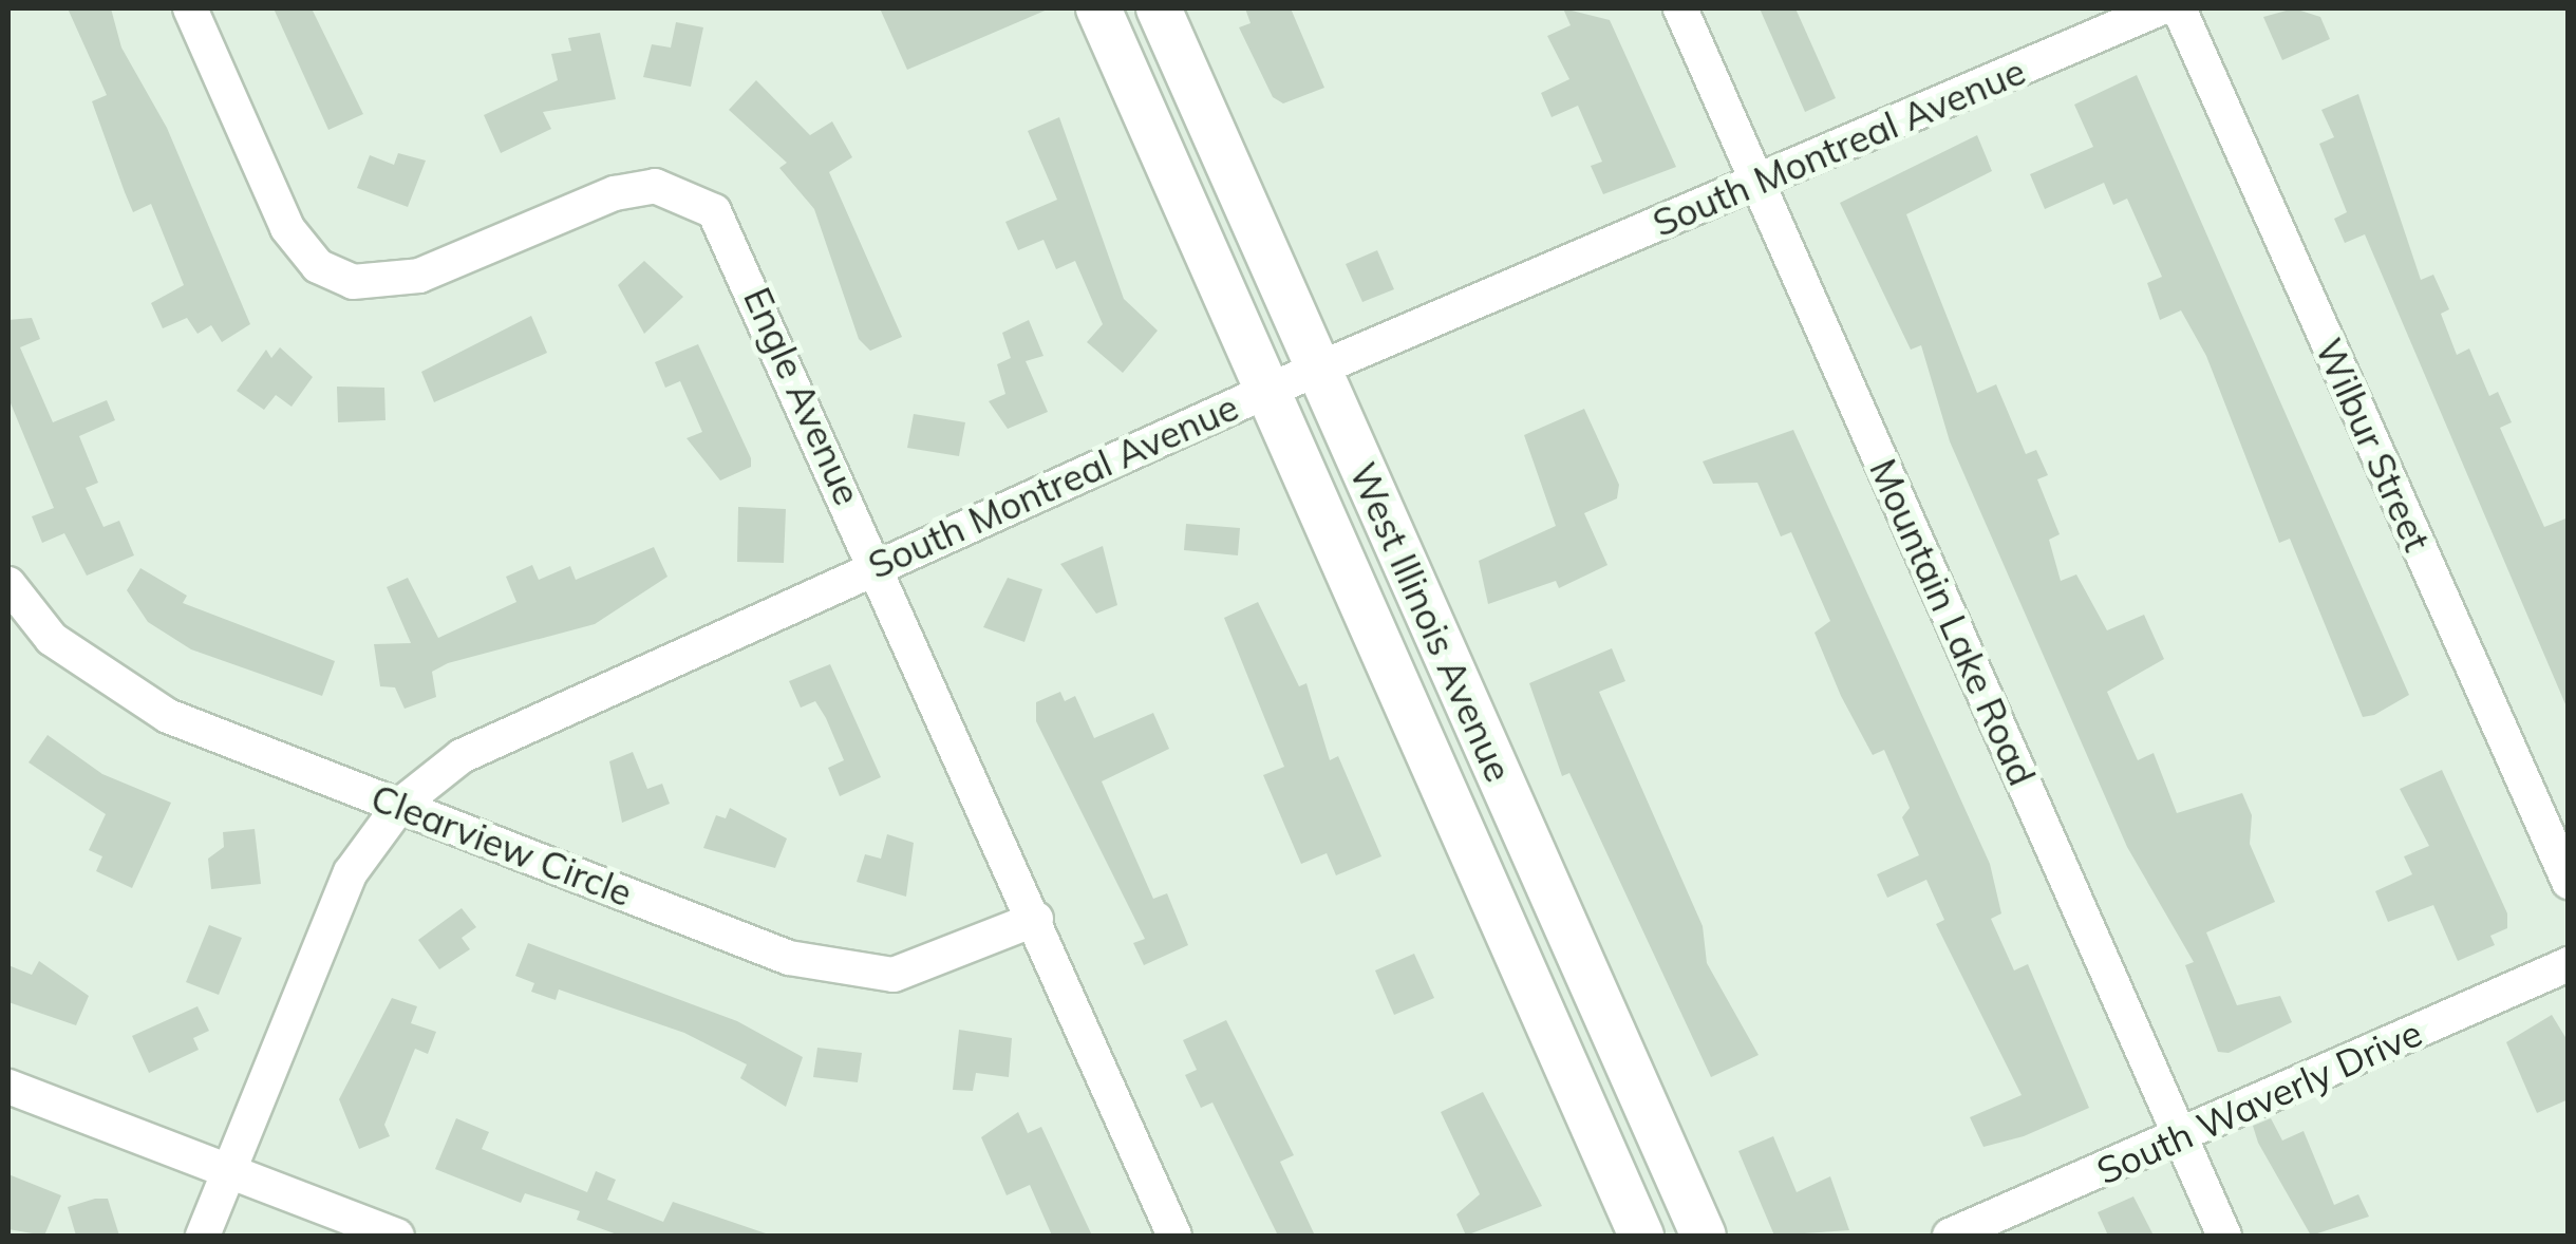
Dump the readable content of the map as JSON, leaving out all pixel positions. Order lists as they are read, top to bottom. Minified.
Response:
{"streets":{"main road":["West Illinois Avenue"],"street":["South Montreal Avenue","Engle Avenue","Wilbur Street","Mountain Lake Road","Clearview Circle","South Waverly Drive"]},"crossings":[["South Montreal Avenue","Engle Avenue"],["South Montreal Avenue","West Illinois Avenue"],["South Montreal Avenue","Mountain Lake Road"],["South Montreal Avenue","Clearview Circle"],["Engle Avenue","Clearview Circle"],["Mountain Lake Road","South Waverly Drive"]]}
